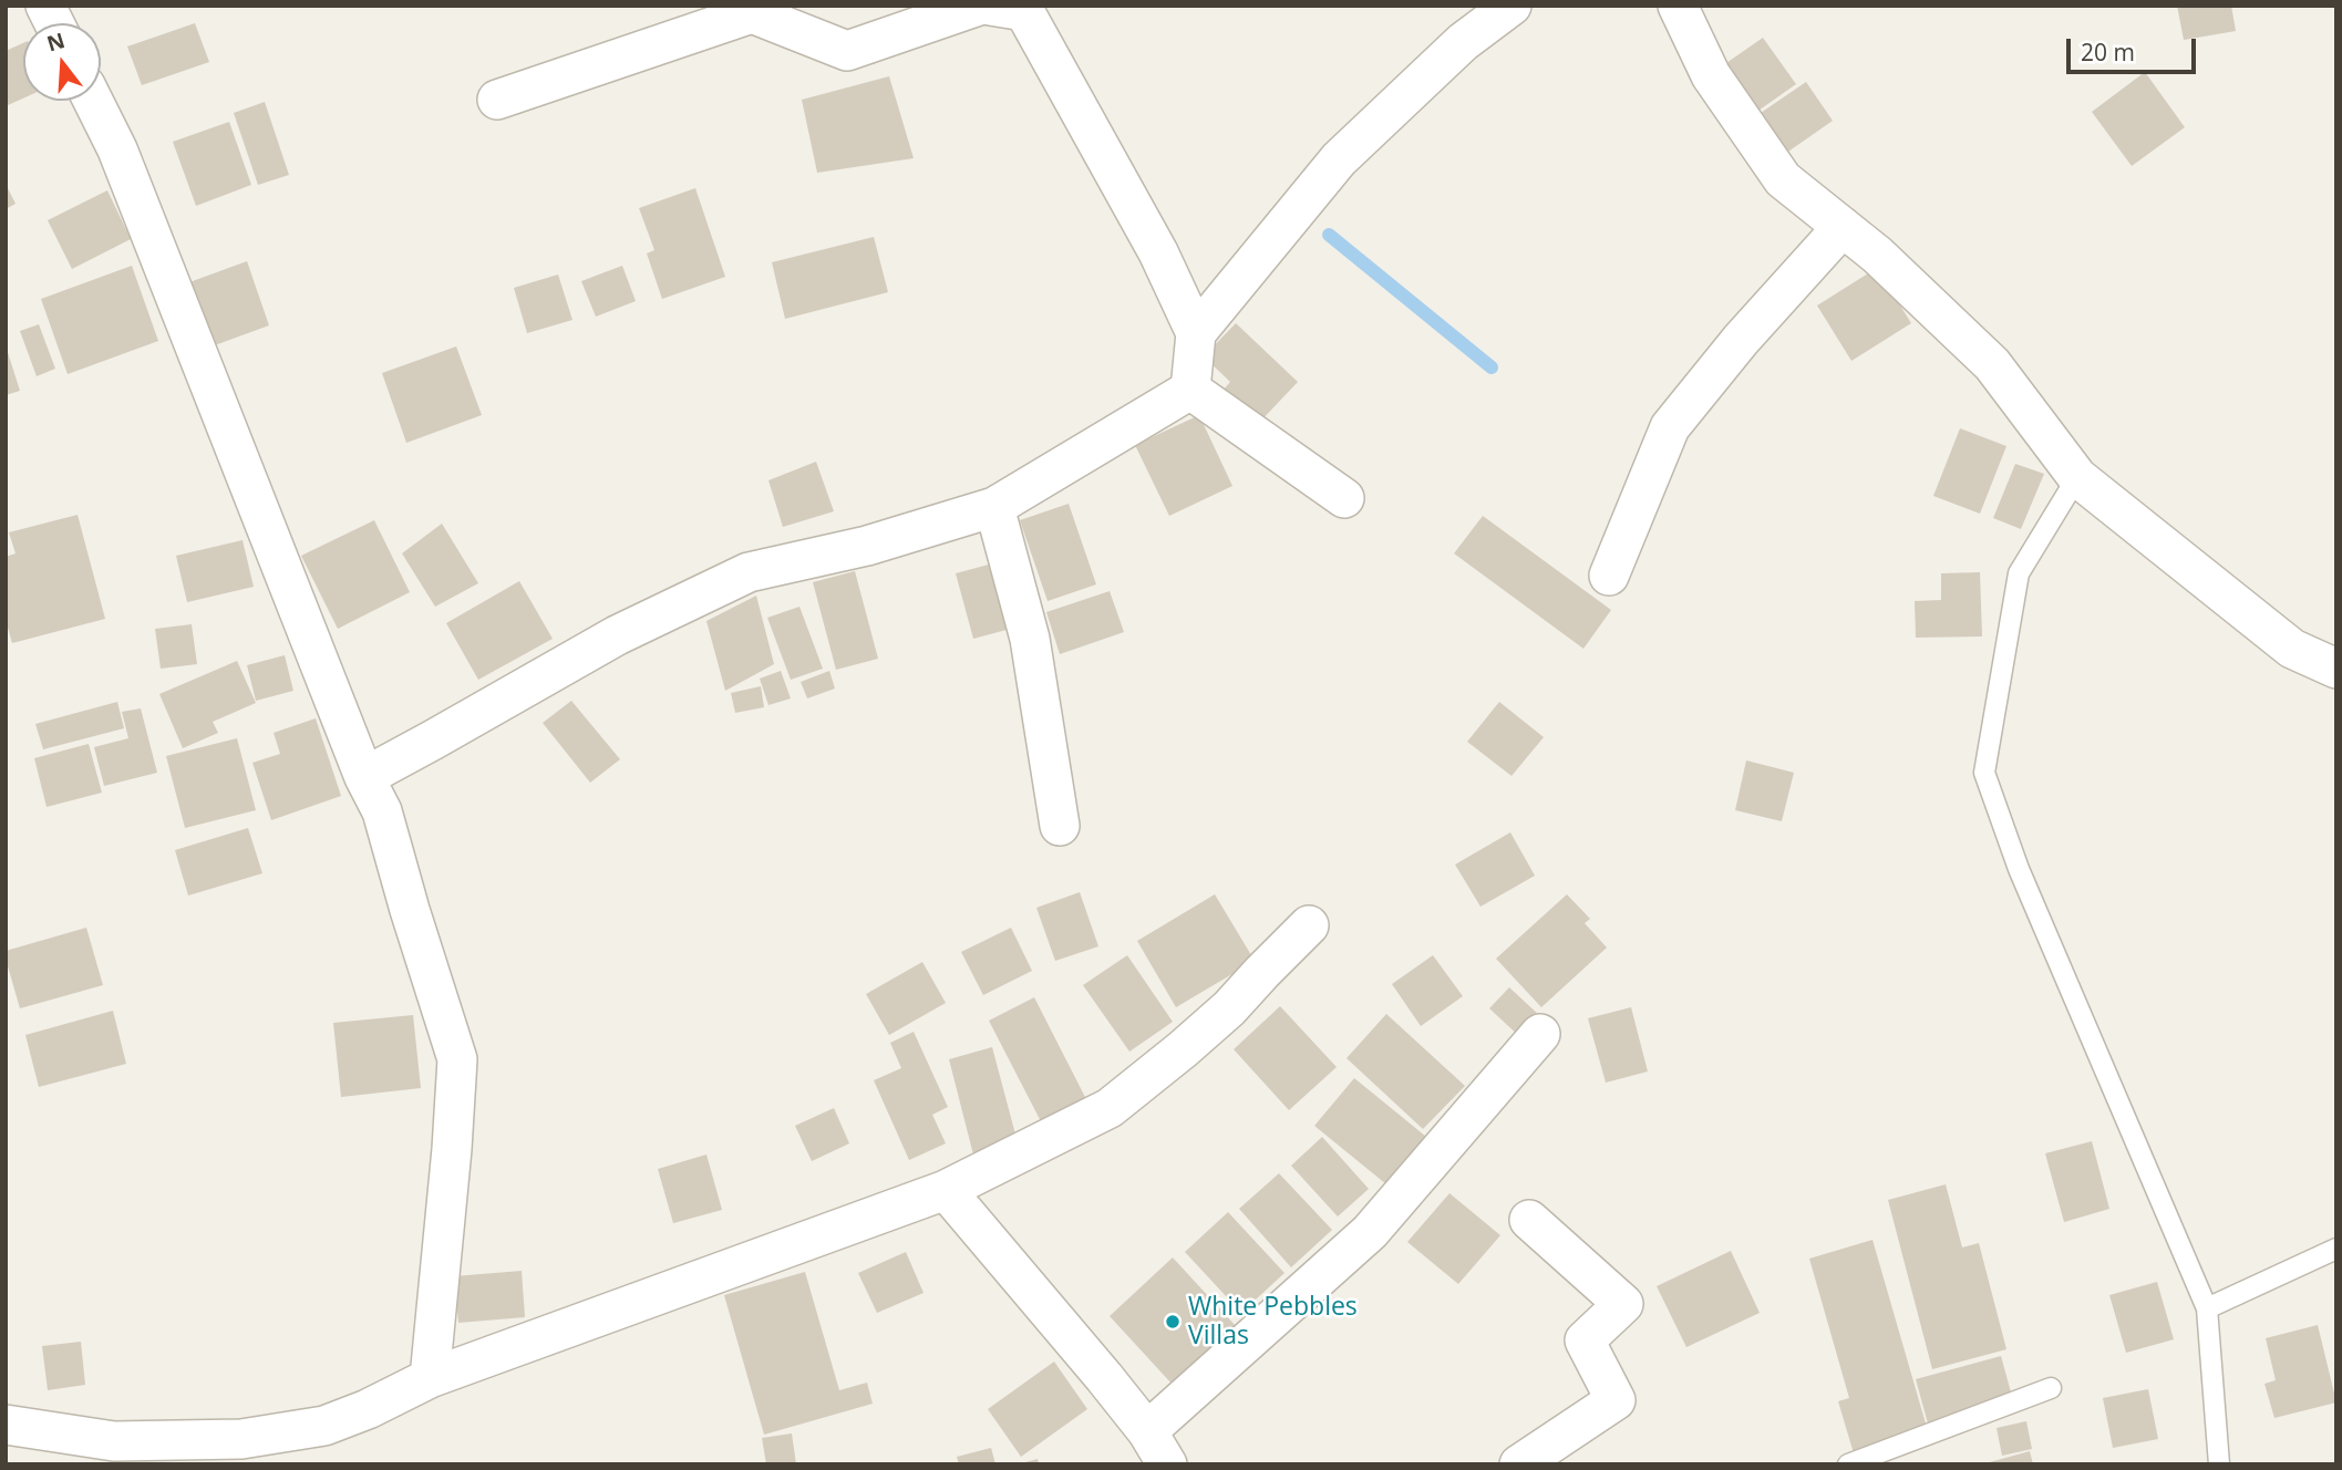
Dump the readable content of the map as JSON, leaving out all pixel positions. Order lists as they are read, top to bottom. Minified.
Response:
{"places":["White Pebbles Villas"],"scale_bar":"20 m","north":"top"}
